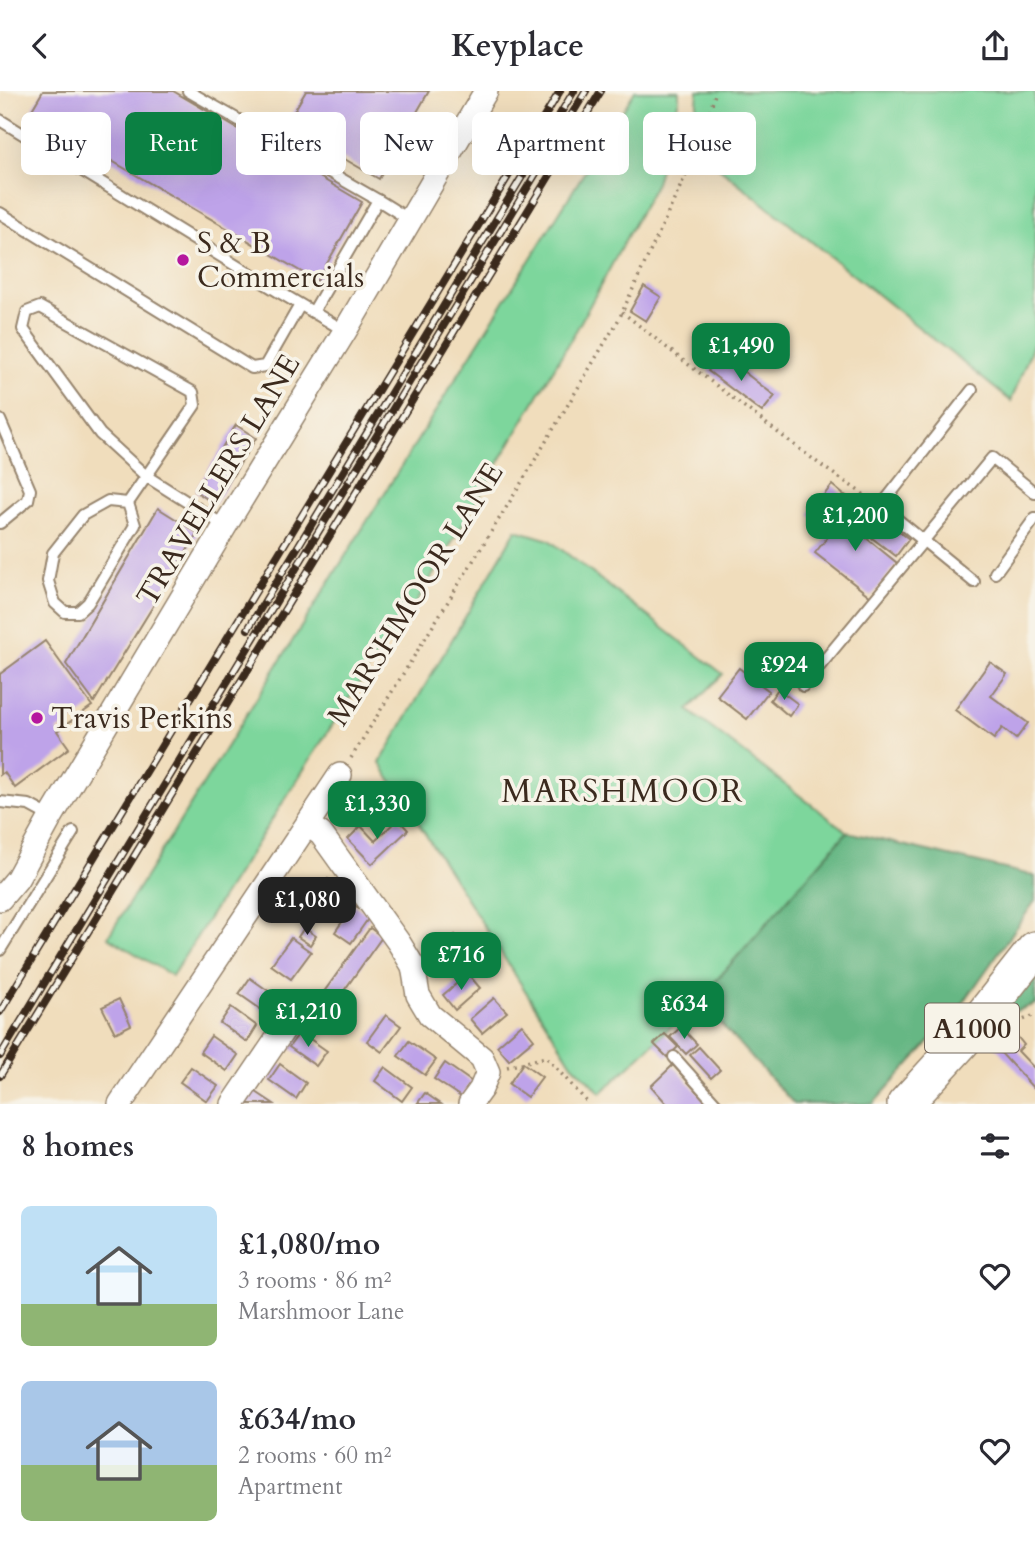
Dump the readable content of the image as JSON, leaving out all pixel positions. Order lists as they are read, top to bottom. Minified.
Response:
{"streets":{"main road":["A1000"],"street":["TRAVELLERS LANE","MARSHMOOR LANE"]},"districts":["MARSHMOOR"],"places":["S & B Commercials","Travis Perkins"],"page":{"header":"Keyplace","chip":["Buy","Rent","Filters","New","Apartment","House"],"price":["£1,490","£1,200","£924","£1,330","£1,080","£716","£634","£1,210"],"heading":"8 homes","list":[{"name":"£1,080/mo","note":"3 rooms · 86 m² · Marshmoor Lane"},{"name":"£634/mo","note":"2 rooms · 60 m² · Apartment"}]}}
